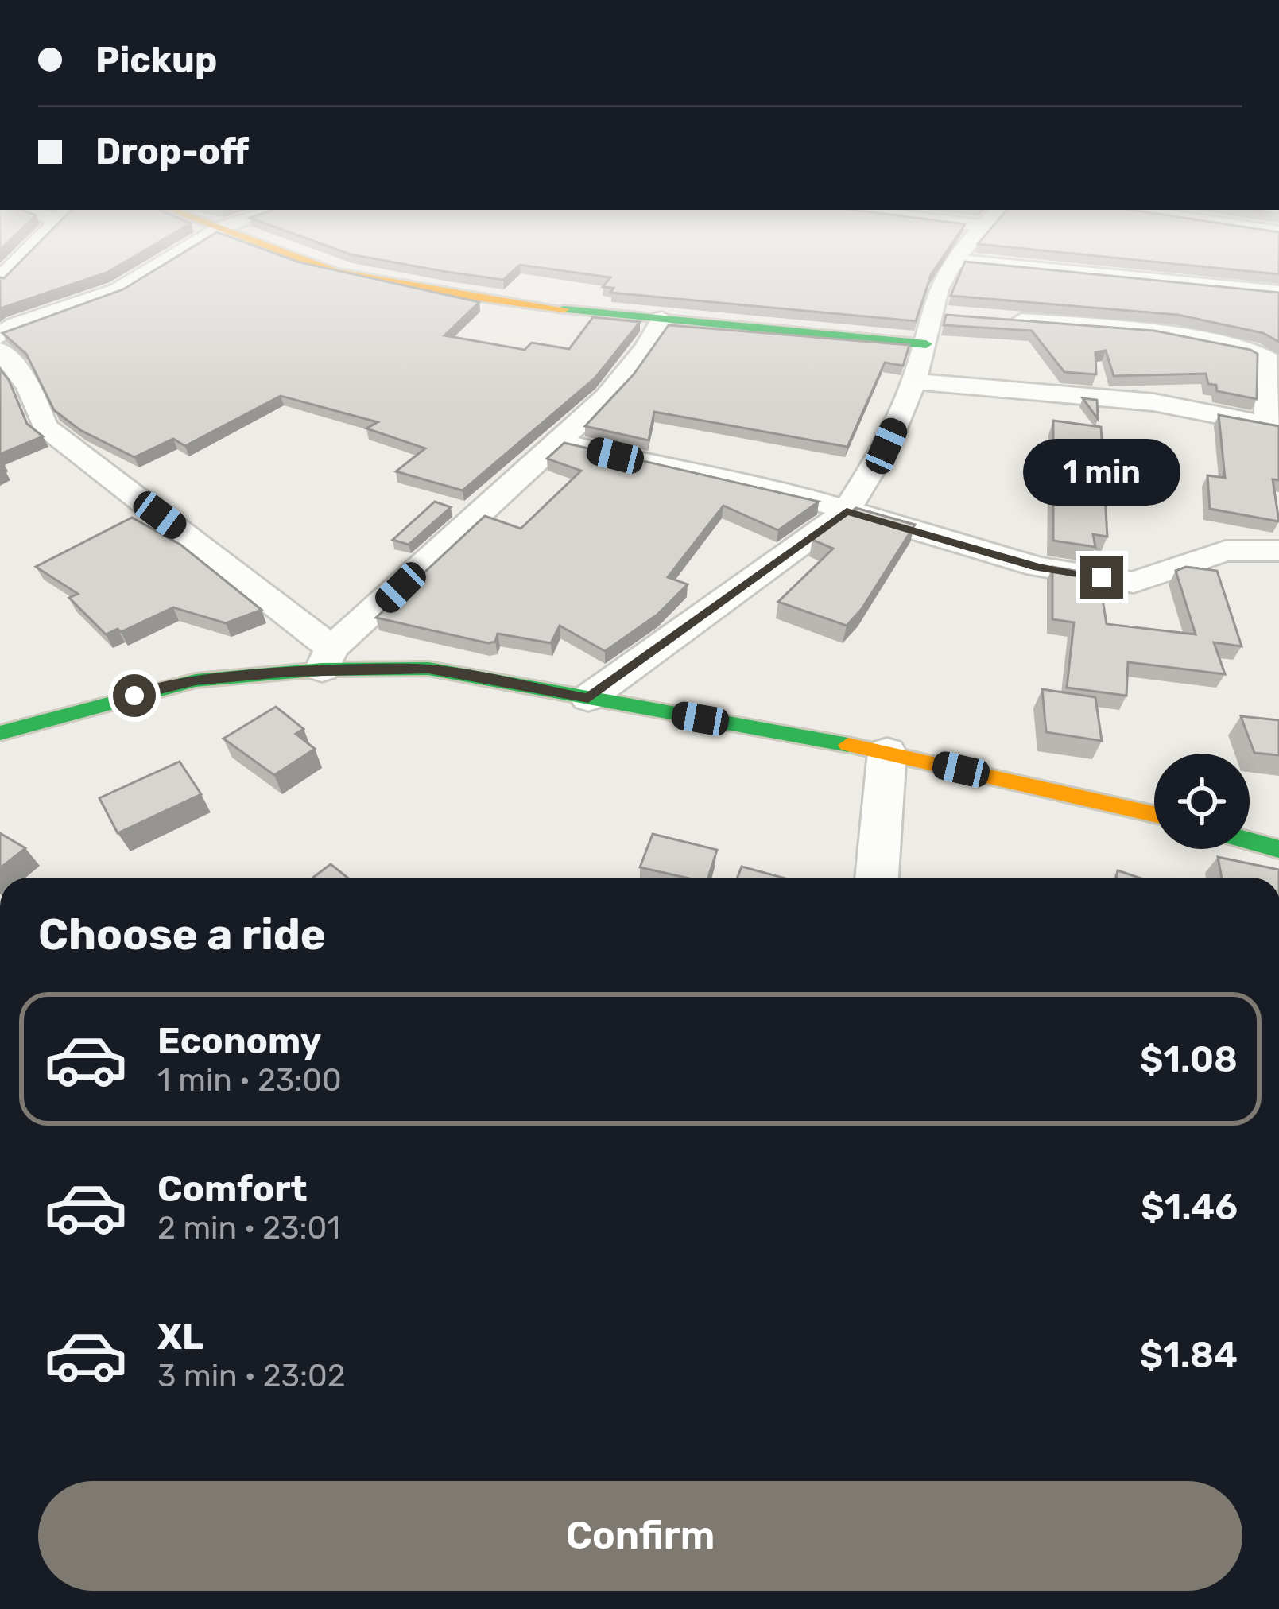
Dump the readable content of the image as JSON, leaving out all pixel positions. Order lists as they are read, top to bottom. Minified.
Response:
{"page":{"banner":["Pickup","Drop-off"],"bubble":"1 min","heading":"Choose a ride","list":[{"name":"Economy","note":"1 min · 23:00","value":"$1.08"},{"name":"Comfort","note":"2 min · 23:01","value":"$1.46"},{"name":"XL","note":"3 min · 23:02","value":"$1.84"}],"buttons":"Confirm"}}
